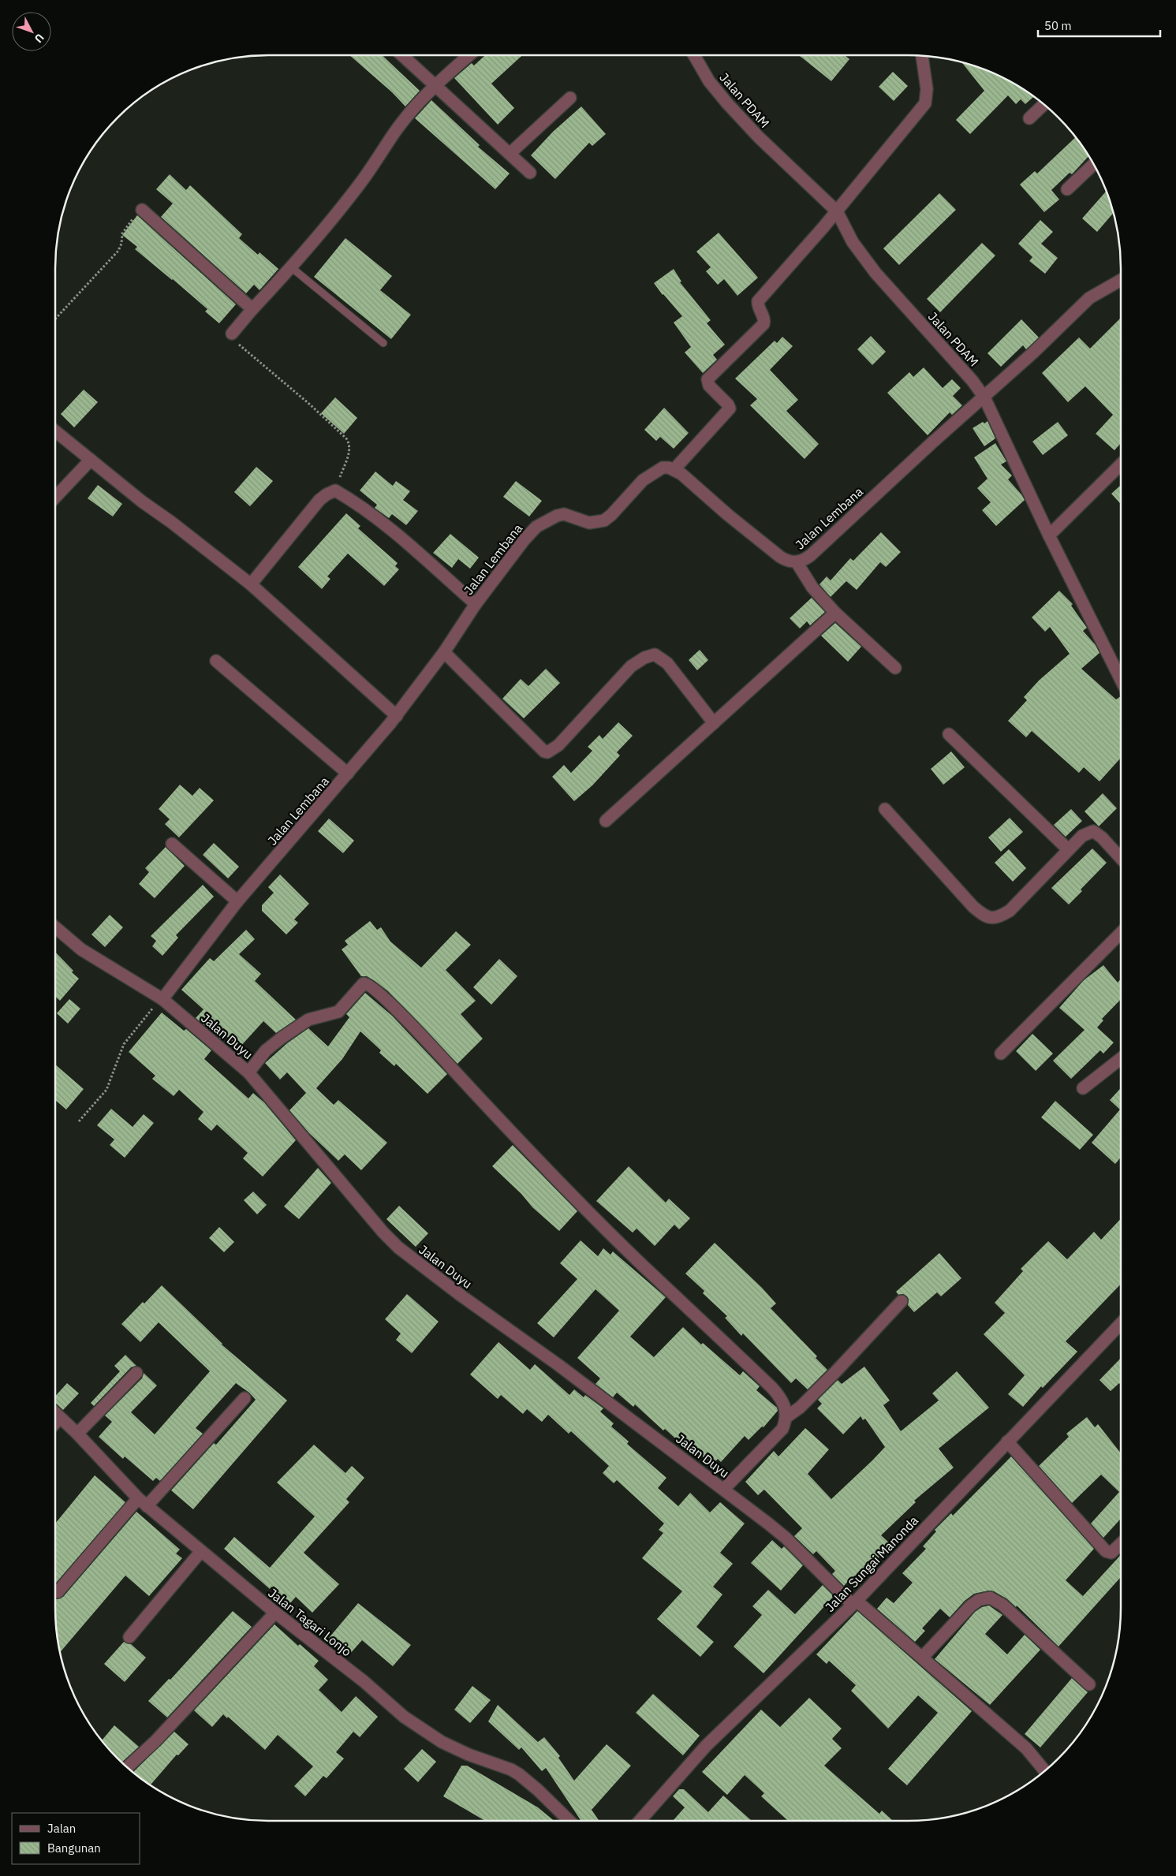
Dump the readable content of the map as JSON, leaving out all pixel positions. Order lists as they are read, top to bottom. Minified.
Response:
{"streets":{"street":["Jalan PDAM","Jalan Lembana","Jalan Duyu","Jalan Sungai Manonda","Jalan Tagari Lonjo"]},"crossings":[["Jalan PDAM","Jalan Lembana"],["Jalan Lembana","Jalan Duyu"],["Jalan Duyu","Jalan Sungai Manonda"]],"legend":["Jalan","Bangunan"],"scale_bar":"50 m","north":"bottom right"}
